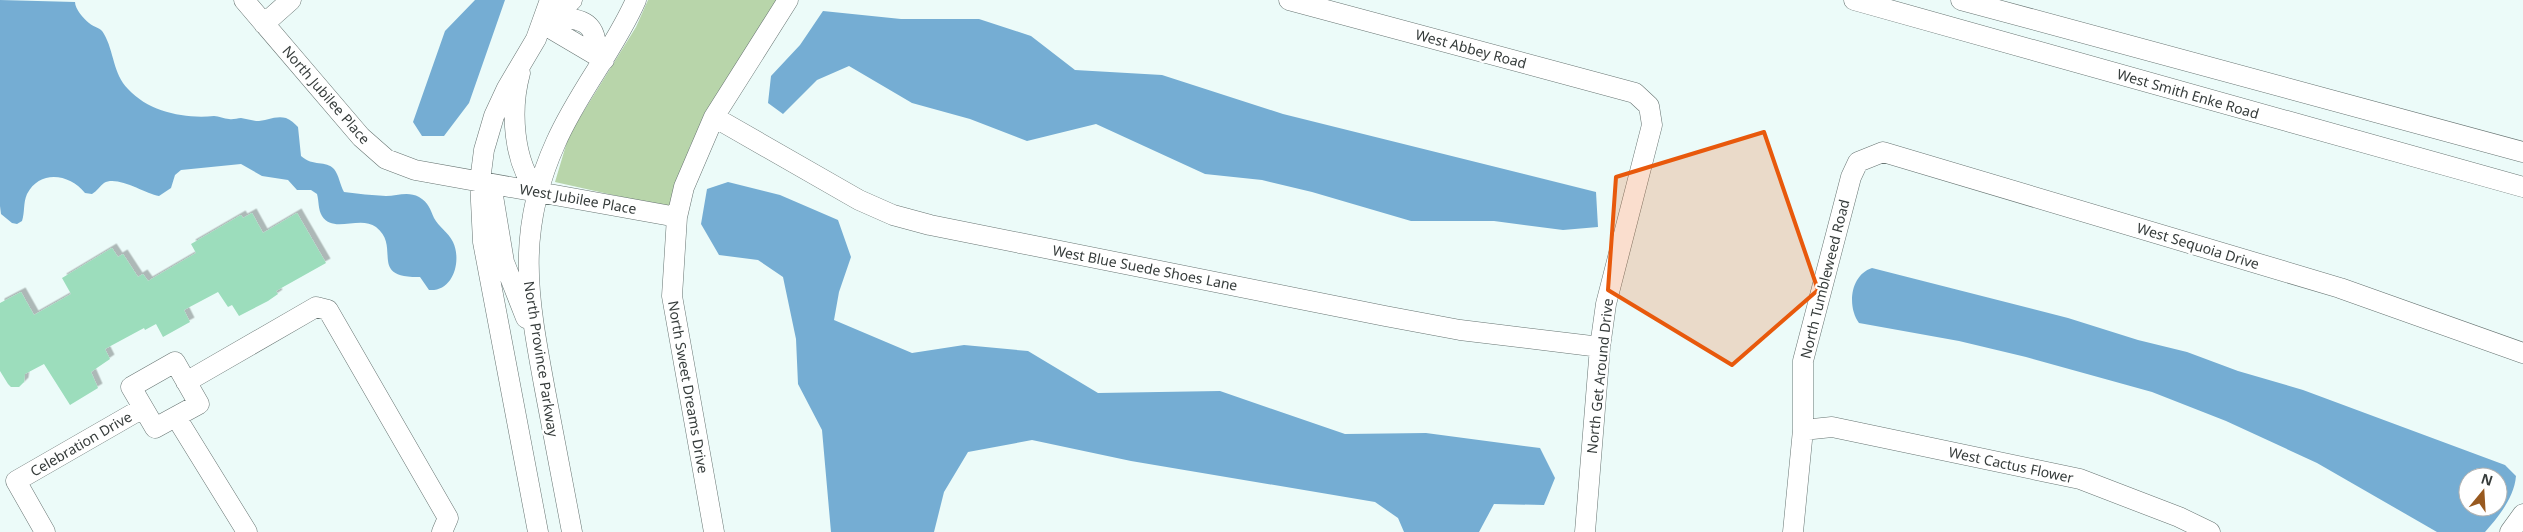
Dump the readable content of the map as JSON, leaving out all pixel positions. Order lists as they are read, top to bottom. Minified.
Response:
{"streets":{"street":["West Abbey Road","West Smith Enke Road","North Jubilee Place","West Jubilee Place","West Sequoia Drive","West Blue Suede Shoes Lane","North Tumbleweed Road","North Province Parkway","North Get Around Drive","North Sweet Dreams Drive","Celebration Drive","West Cactus Flower"]},"crossings":[["West Abbey Road","North Get Around Drive"],["North Jubilee Place","West Jubilee Place"],["West Jubilee Place","North Province Parkway"],["West Jubilee Place","North Sweet Dreams Drive"],["West Sequoia Drive","North Tumbleweed Road"],["West Blue Suede Shoes Lane","North Get Around Drive"],["West Blue Suede Shoes Lane","North Sweet Dreams Drive"],["North Tumbleweed Road","West Cactus Flower"]],"north":"top"}
